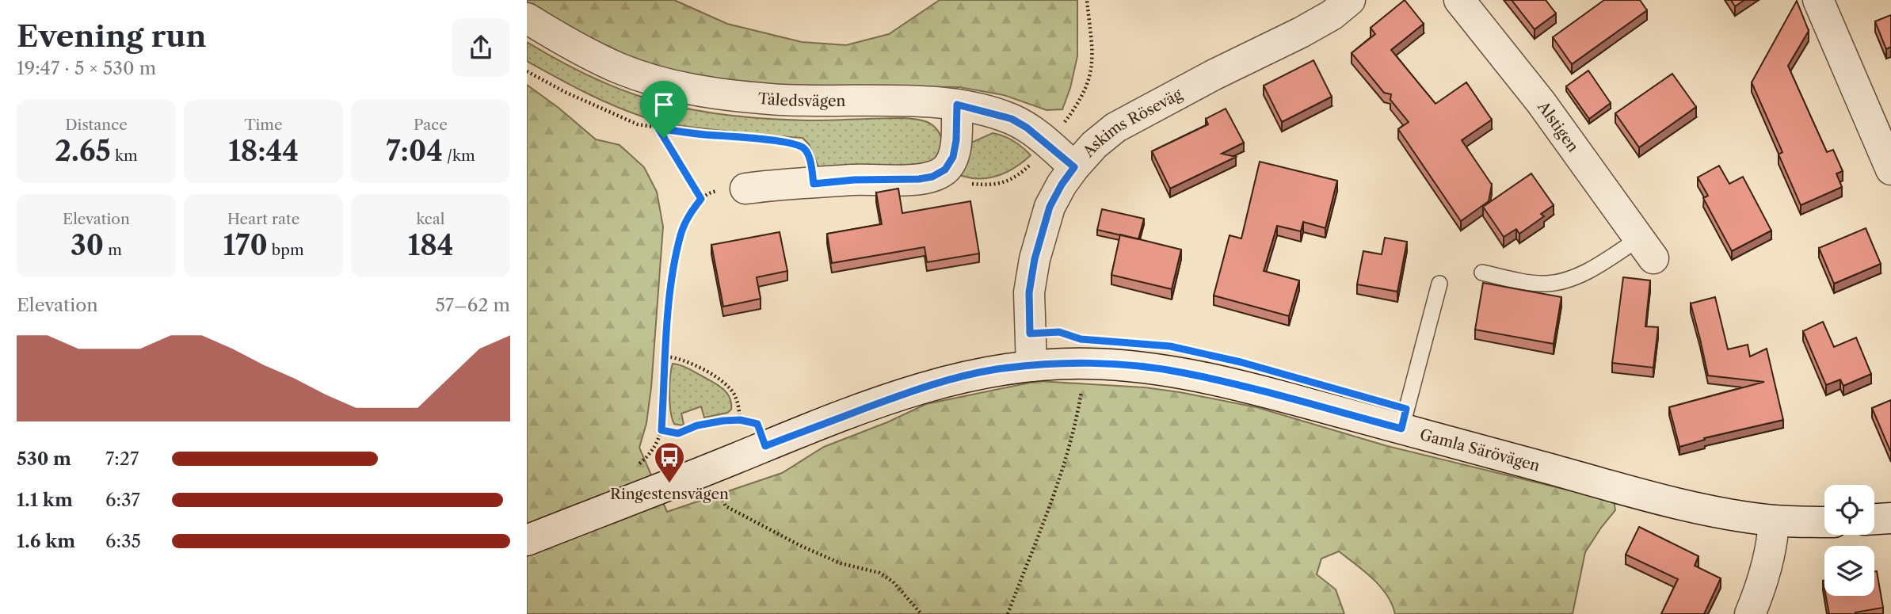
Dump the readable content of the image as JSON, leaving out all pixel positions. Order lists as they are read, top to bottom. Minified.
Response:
{"streets":{"street":["Tåledsvägen","Askims Röseväg","Alstigen","Gamla Särövägen"]},"crossings":[["Tåledsvägen","Askims Röseväg"],["Askims Röseväg","Gamla Särövägen"]],"places":{"bus stop":["Ringestensvägen"]},"page":{"heading":["Evening run","19:47 · 5 × 530 m"],"stats":[["Distance","2.65 km"],["Time","18:44"],["Pace","7:04 /km"],["Elevation","30 m"],["Heart rate","170 bpm"],["kcal","184"]],"chart":["Elevation","57–62 m"],"list":[{"name":"530 m","note":"7:27"},{"name":"1.1 km","note":"6:37"},{"name":"1.6 km","note":"6:35"}]}}
